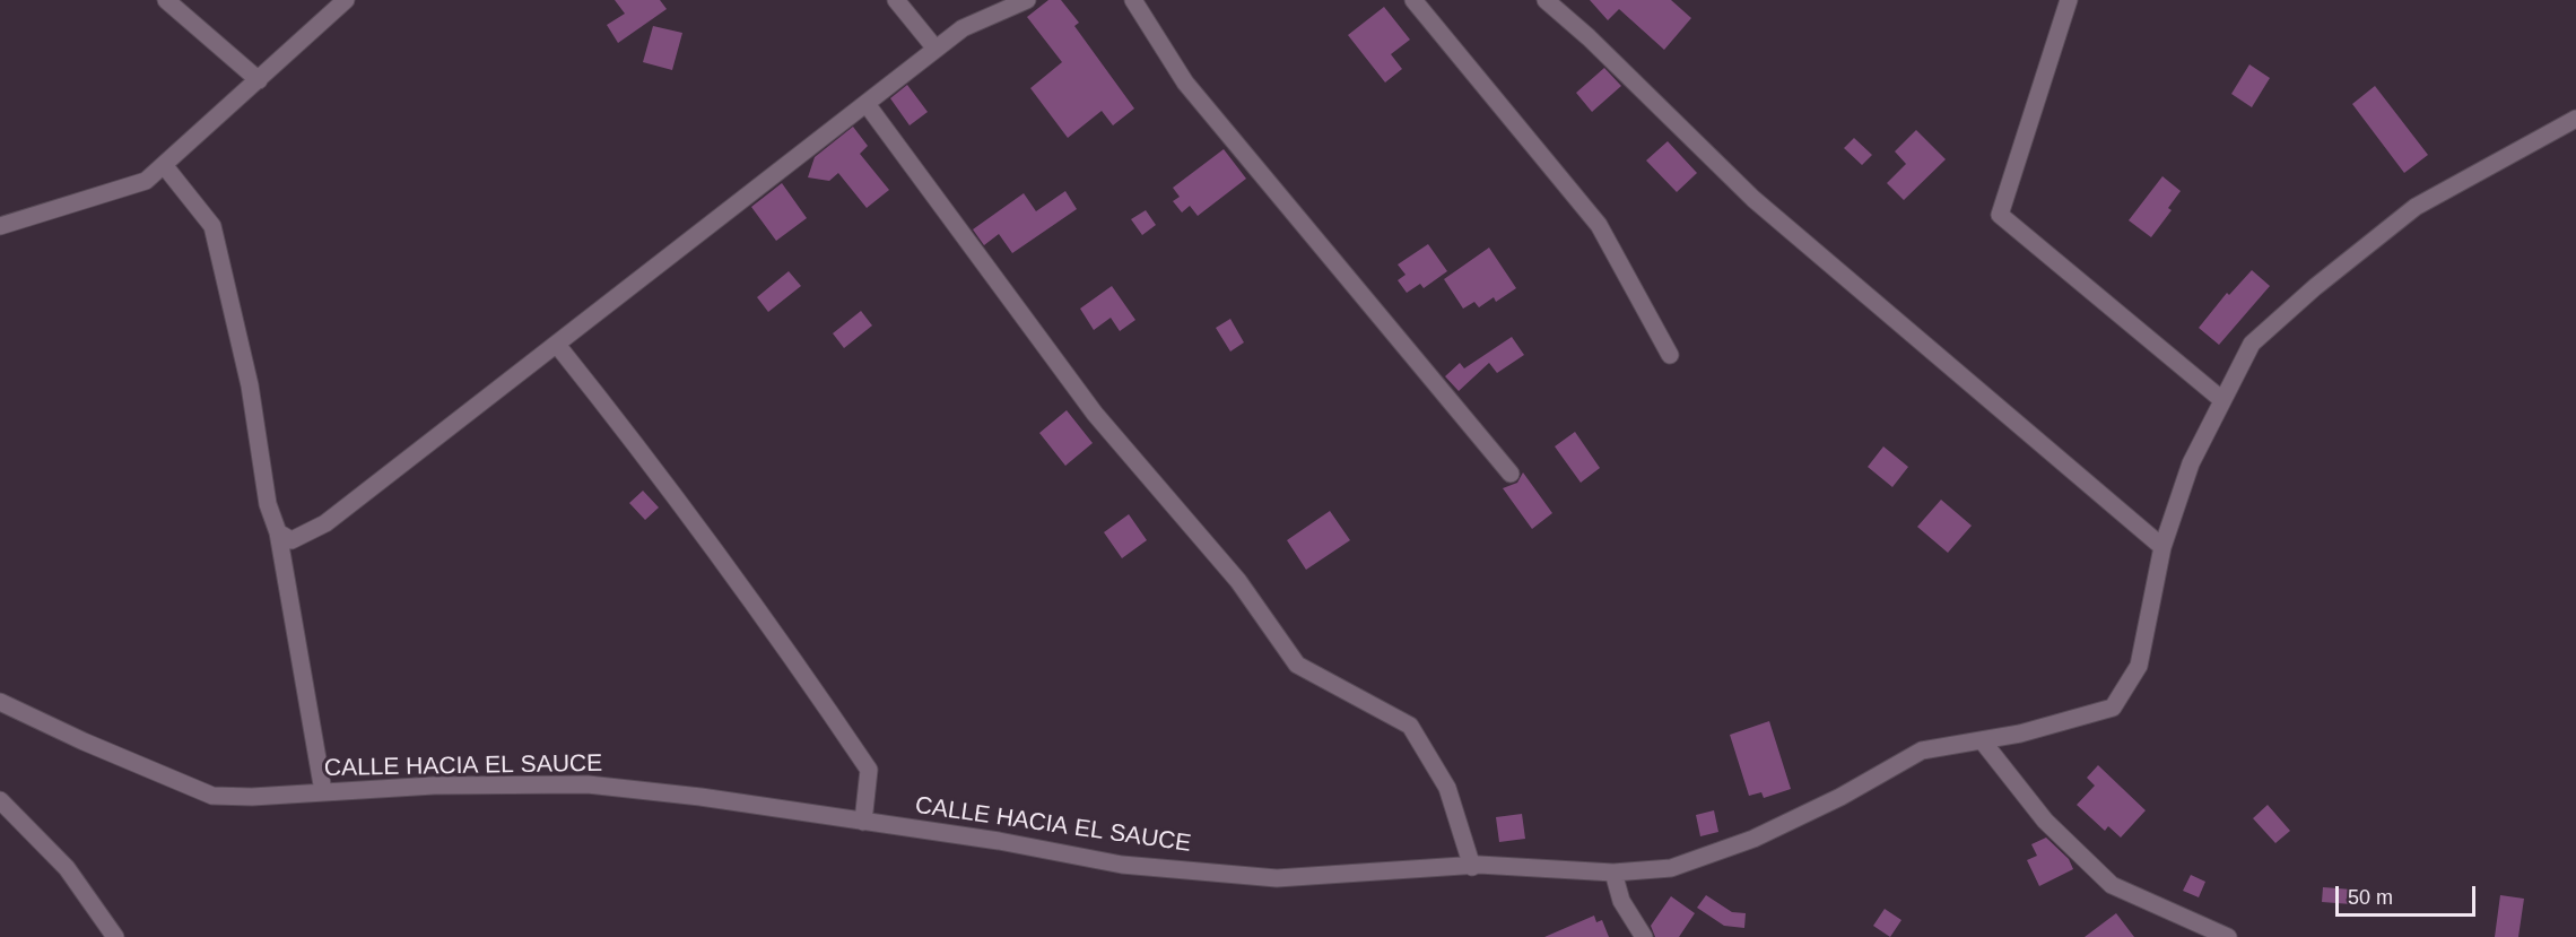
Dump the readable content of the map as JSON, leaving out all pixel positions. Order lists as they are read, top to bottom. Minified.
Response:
{"streets":{"street":["CALLE HACIA EL SAUCE"]},"scale_bar":"50 m"}
